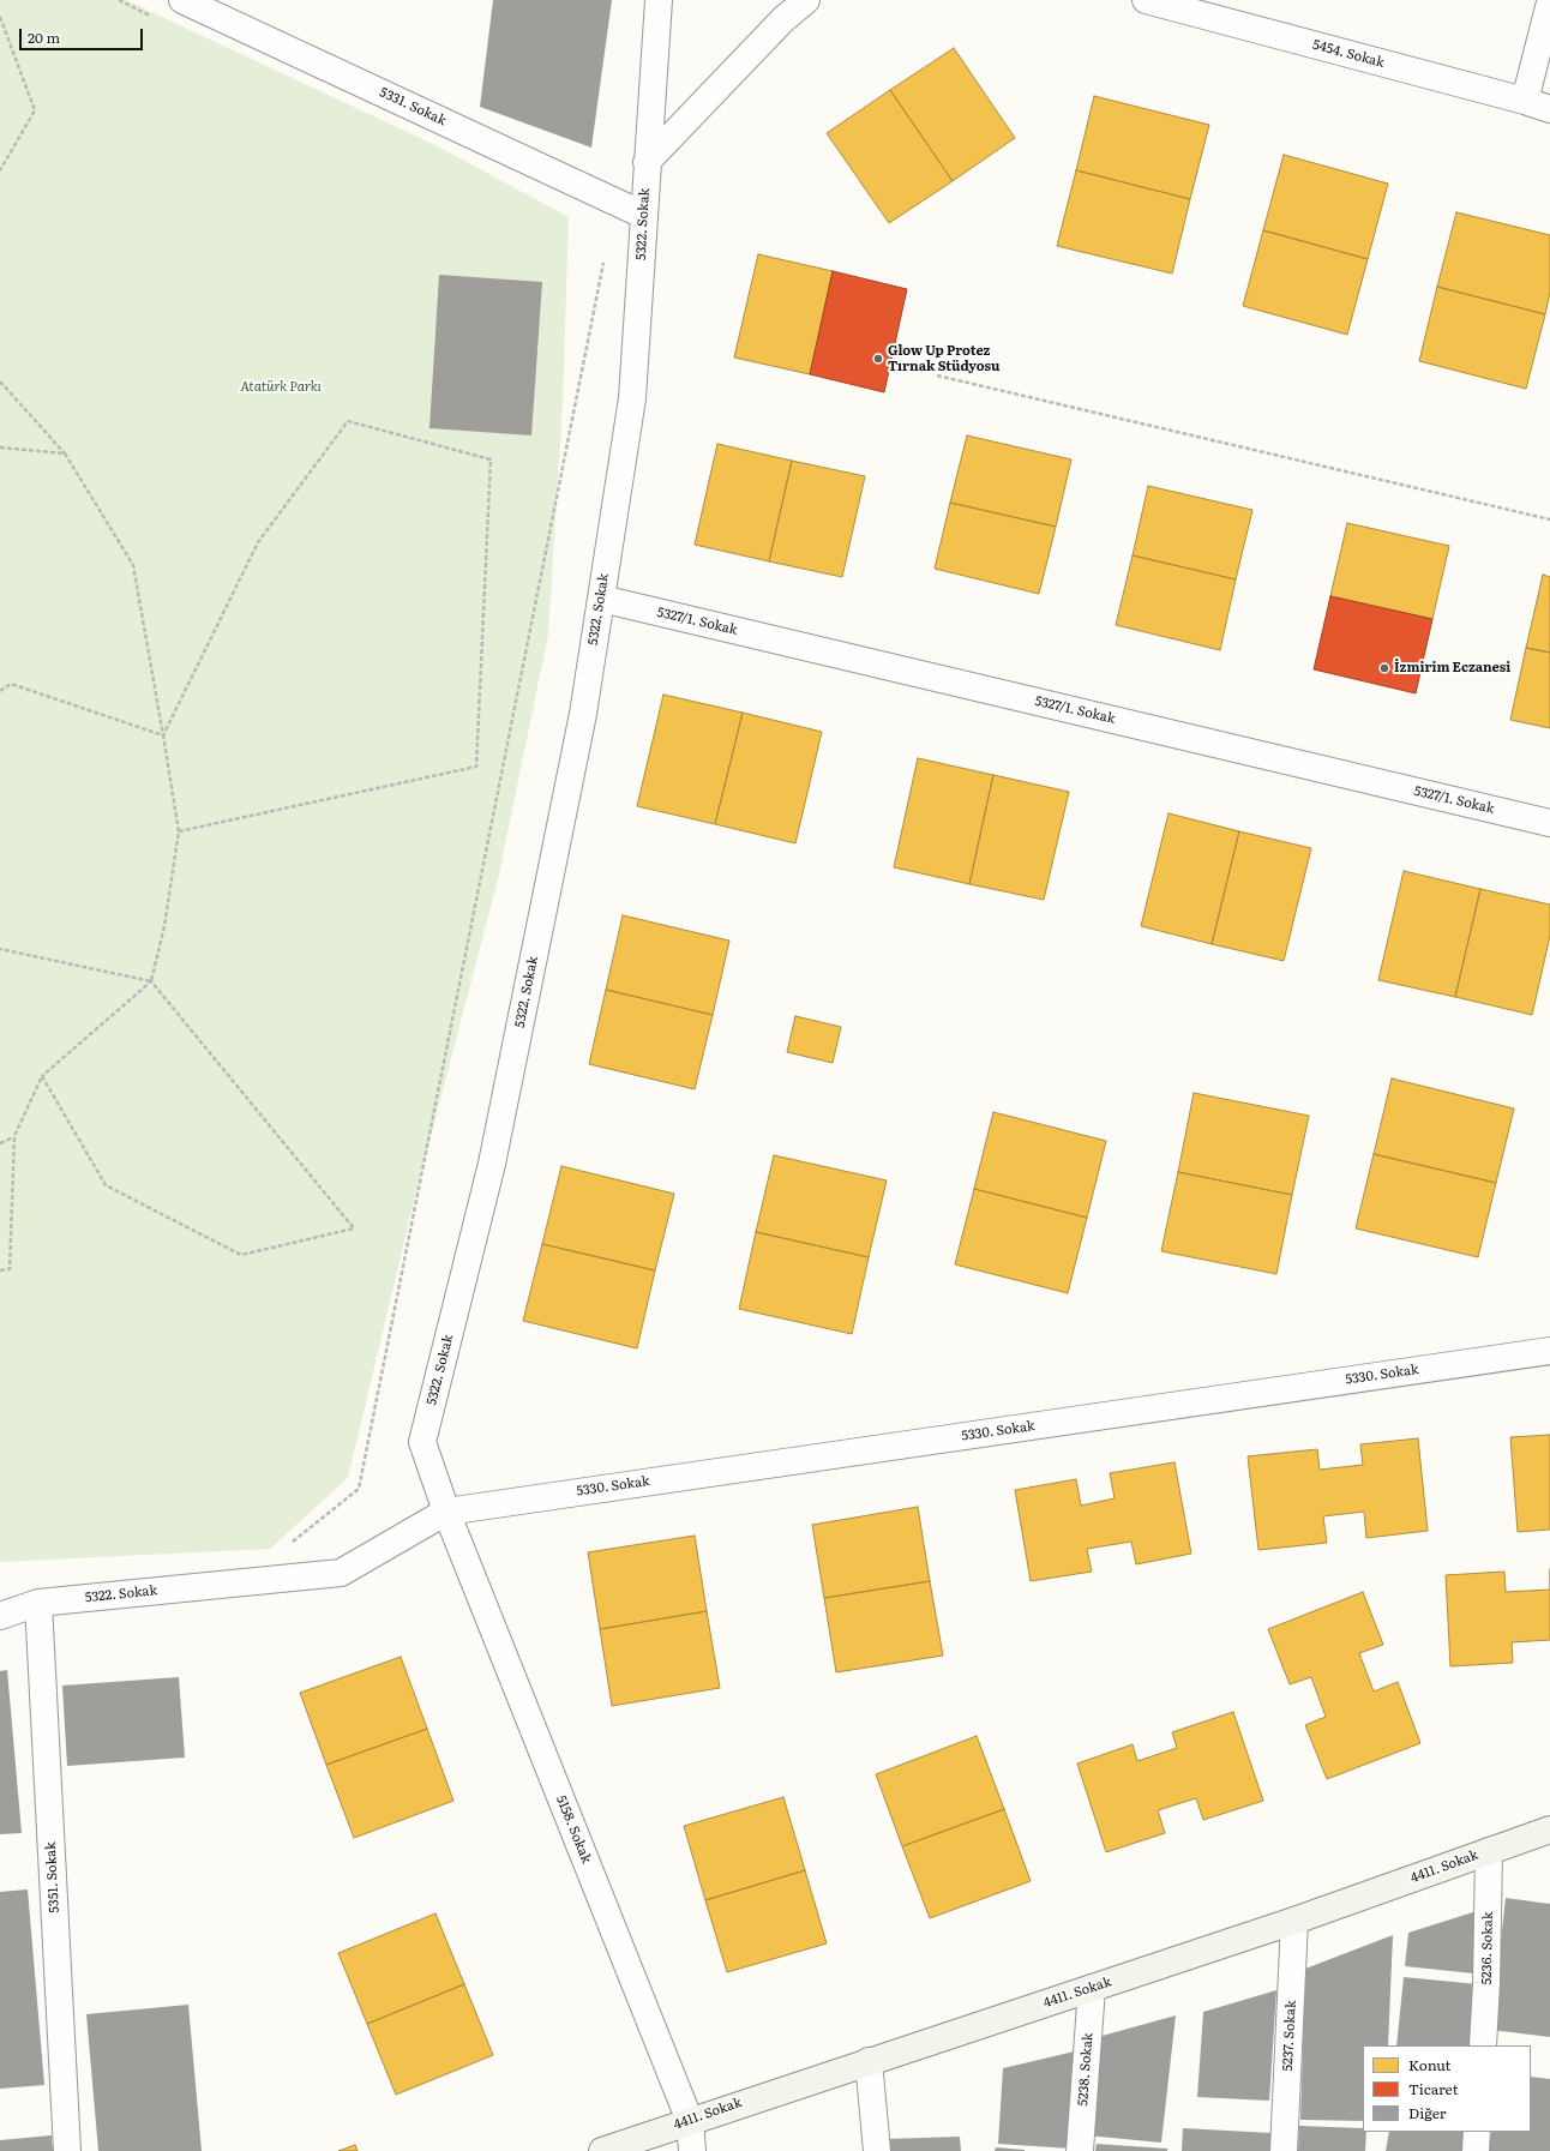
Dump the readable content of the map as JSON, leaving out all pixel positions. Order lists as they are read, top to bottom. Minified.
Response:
{"streets":{"street":["5454. Sokak","5331. Sokak","5322. Sokak","5327/1. Sokak","5330. Sokak","5158. Sokak","4411. Sokak","5351. Sokak","5236. Sokak","5237. Sokak","5238. Sokak"]},"crossings":[["5331. Sokak","5322. Sokak"],["5322. Sokak","5327/1. Sokak"],["5322. Sokak","5330. Sokak"],["5322. Sokak","5158. Sokak"],["5322. Sokak","5351. Sokak"],["5330. Sokak","5158. Sokak"],["5158. Sokak","4411. Sokak"],["4411. Sokak","5236. Sokak"],["4411. Sokak","5237. Sokak"],["4411. Sokak","5238. Sokak"]],"parks":["Atatürk Parkı"],"places":["Glow Up Protez Tırnak Stüdyosu","İzmirim Eczanesi"],"legend":["Konut","Ticaret","Diğer"],"scale_bar":"20 m"}
